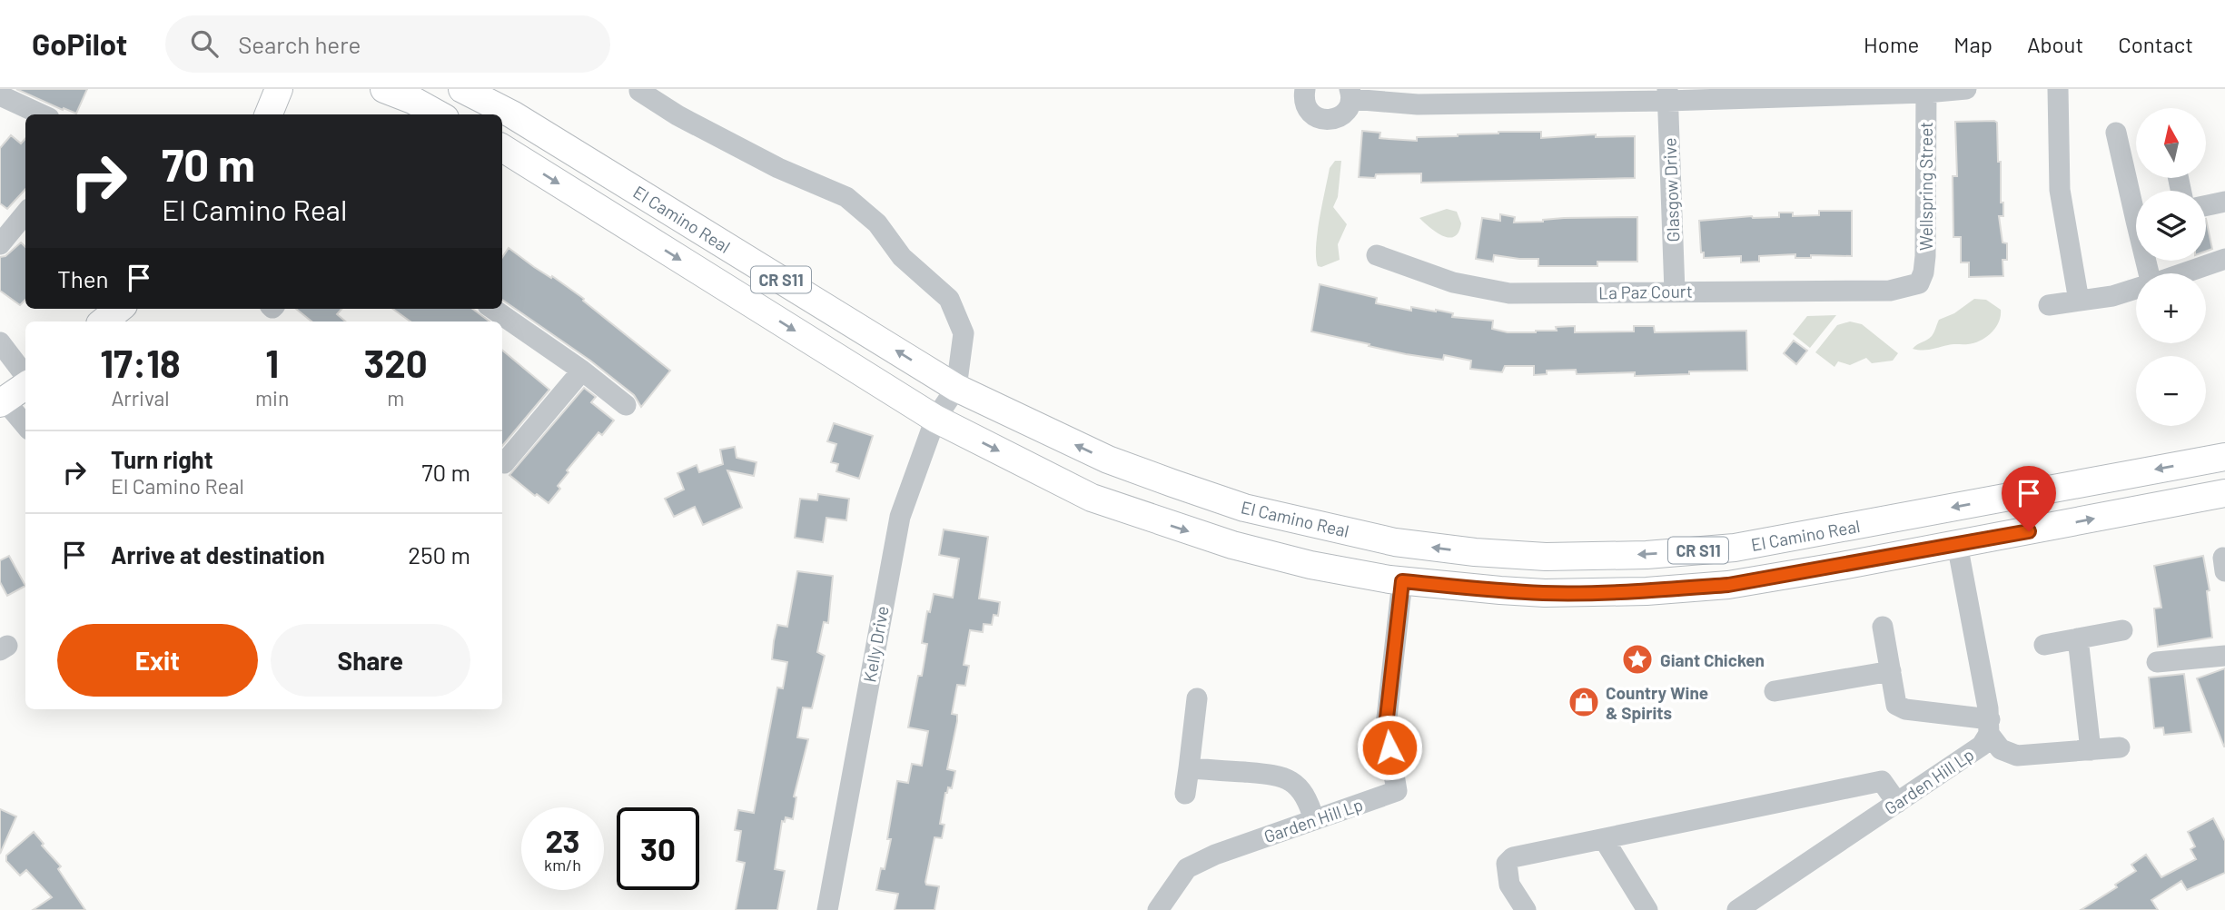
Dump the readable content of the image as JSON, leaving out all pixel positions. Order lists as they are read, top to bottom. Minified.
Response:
{"streets":{"main road":["El Camino Real","CR S11"],"street":["Wellspring Street","Glasgow Drive","La Paz Court","Kelly Drive","Garden Hill Lp"]},"crossings":[["Wellspring Street","La Paz Court"],["Glasgow Drive","La Paz Court"],["El Camino Real","Kelly Drive"],["El Camino Real","Garden Hill Lp"]],"places":{"place":["Giant Chicken"],"shop":["Country Wine & Spirits"]},"north":"top","page":{"header":"GoPilot","search":"Search here","nav":["Home","Map","About","Contact"],"map_buttons":["+","−"],"turn":["70 m","El Camino Real"],"then":"Then","eta":["17:18","Arrival","1","min","320","m"],"list":[{"name":"Turn right","note":"El Camino Real","value":"70 m"},{"name":"Arrive at destination","value":"250 m"}],"buttons":["Exit","Share"],"speed":"23 km/h","limit":"30"}}
